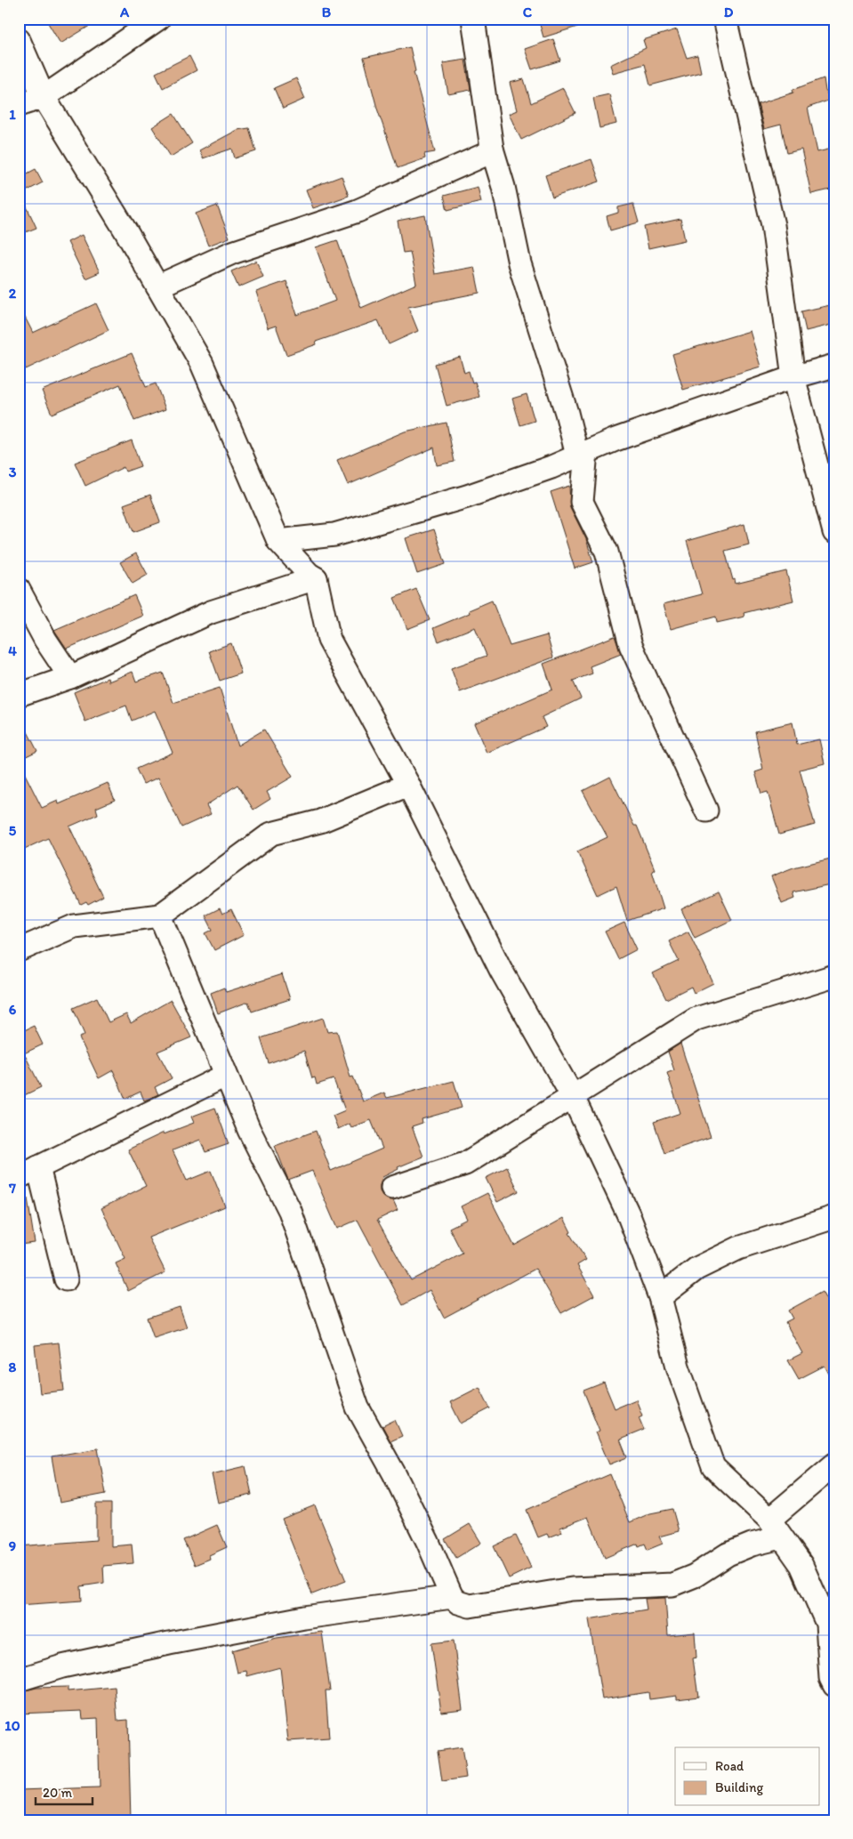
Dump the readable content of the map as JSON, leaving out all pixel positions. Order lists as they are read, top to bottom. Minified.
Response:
{"legend":["Road","Building"],"scale_bar":"20 m","grid":{"columns":["A","B","C","D"],"rows":["1","2","3","4","5","6","7","8","9","10"]}}
